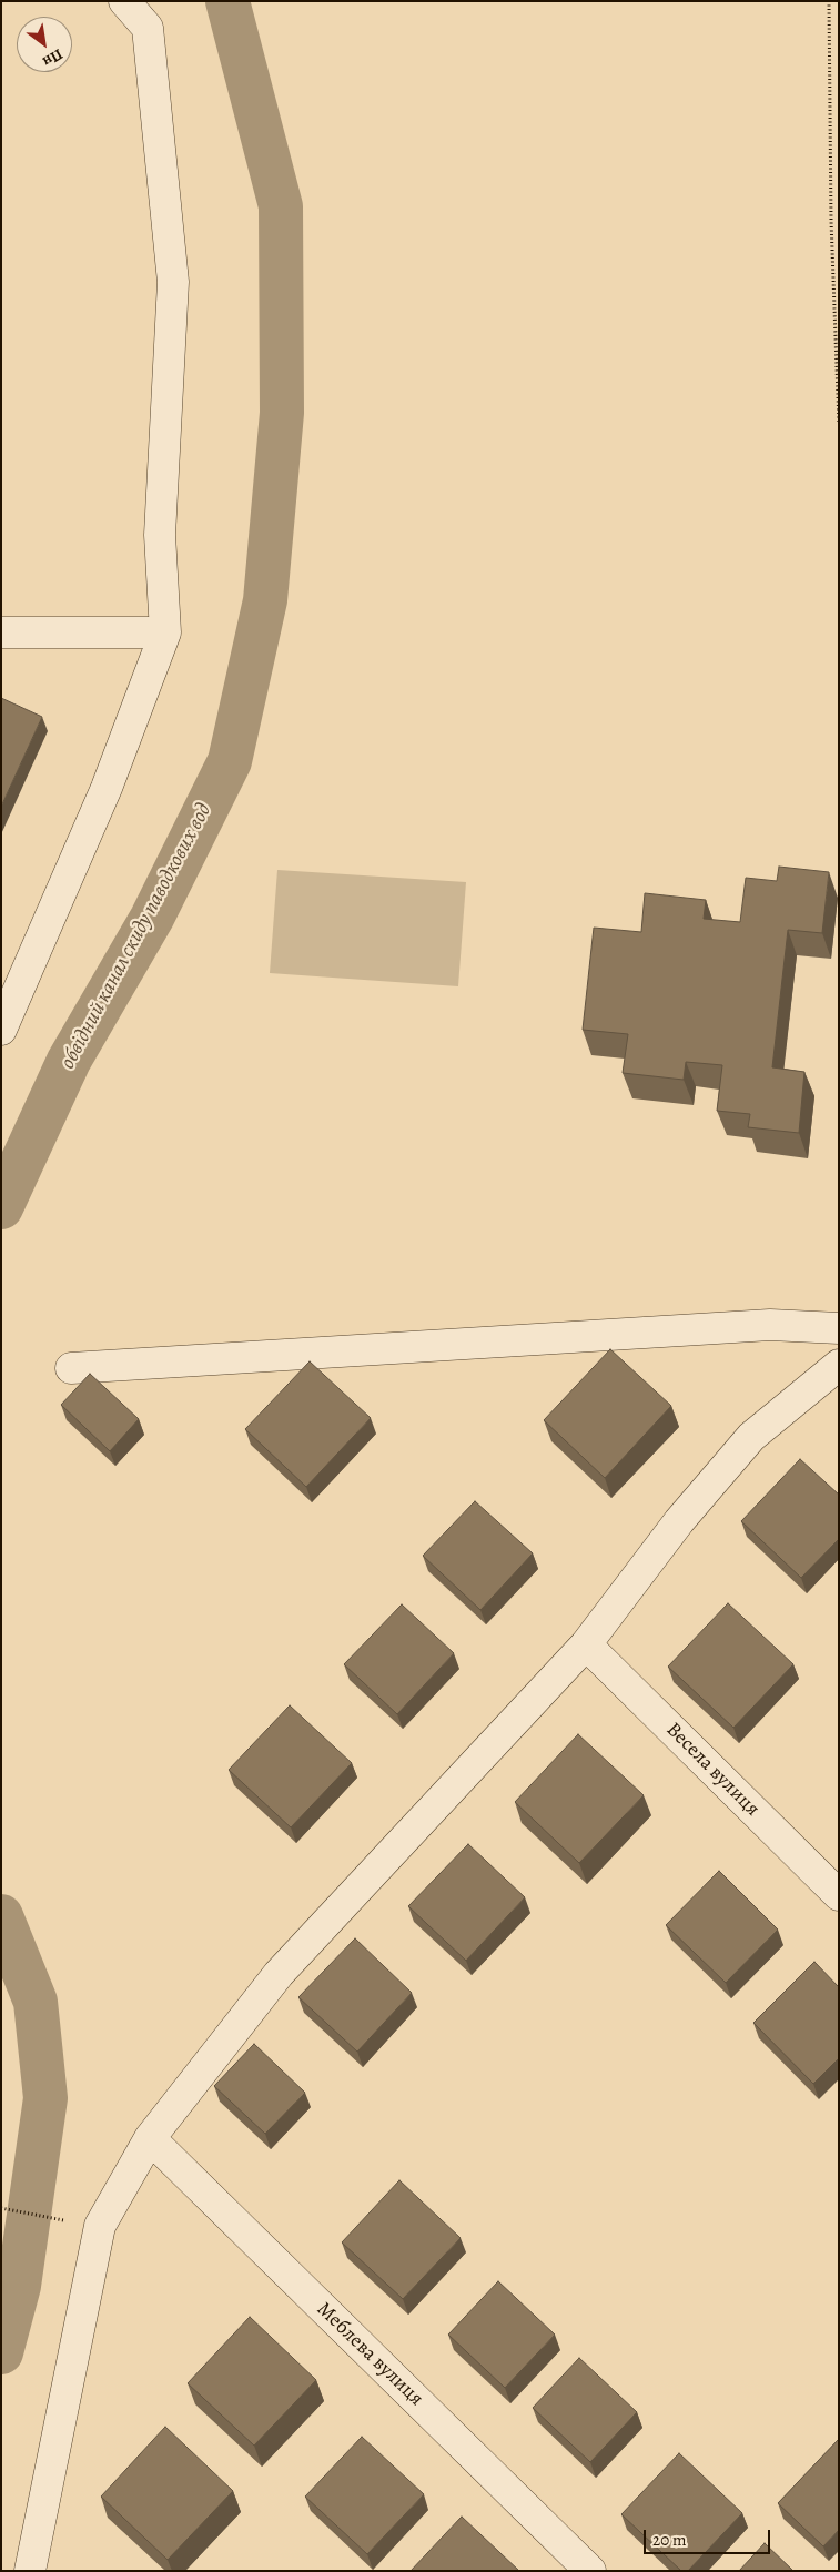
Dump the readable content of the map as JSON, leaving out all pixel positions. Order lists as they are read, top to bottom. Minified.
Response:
{"streets":{"street":["Весела вулиця","Меблева вулиця"]},"water":["обвідний канал скиду паводкових вод"],"scale_bar":"20 m","north":"bottom right"}
